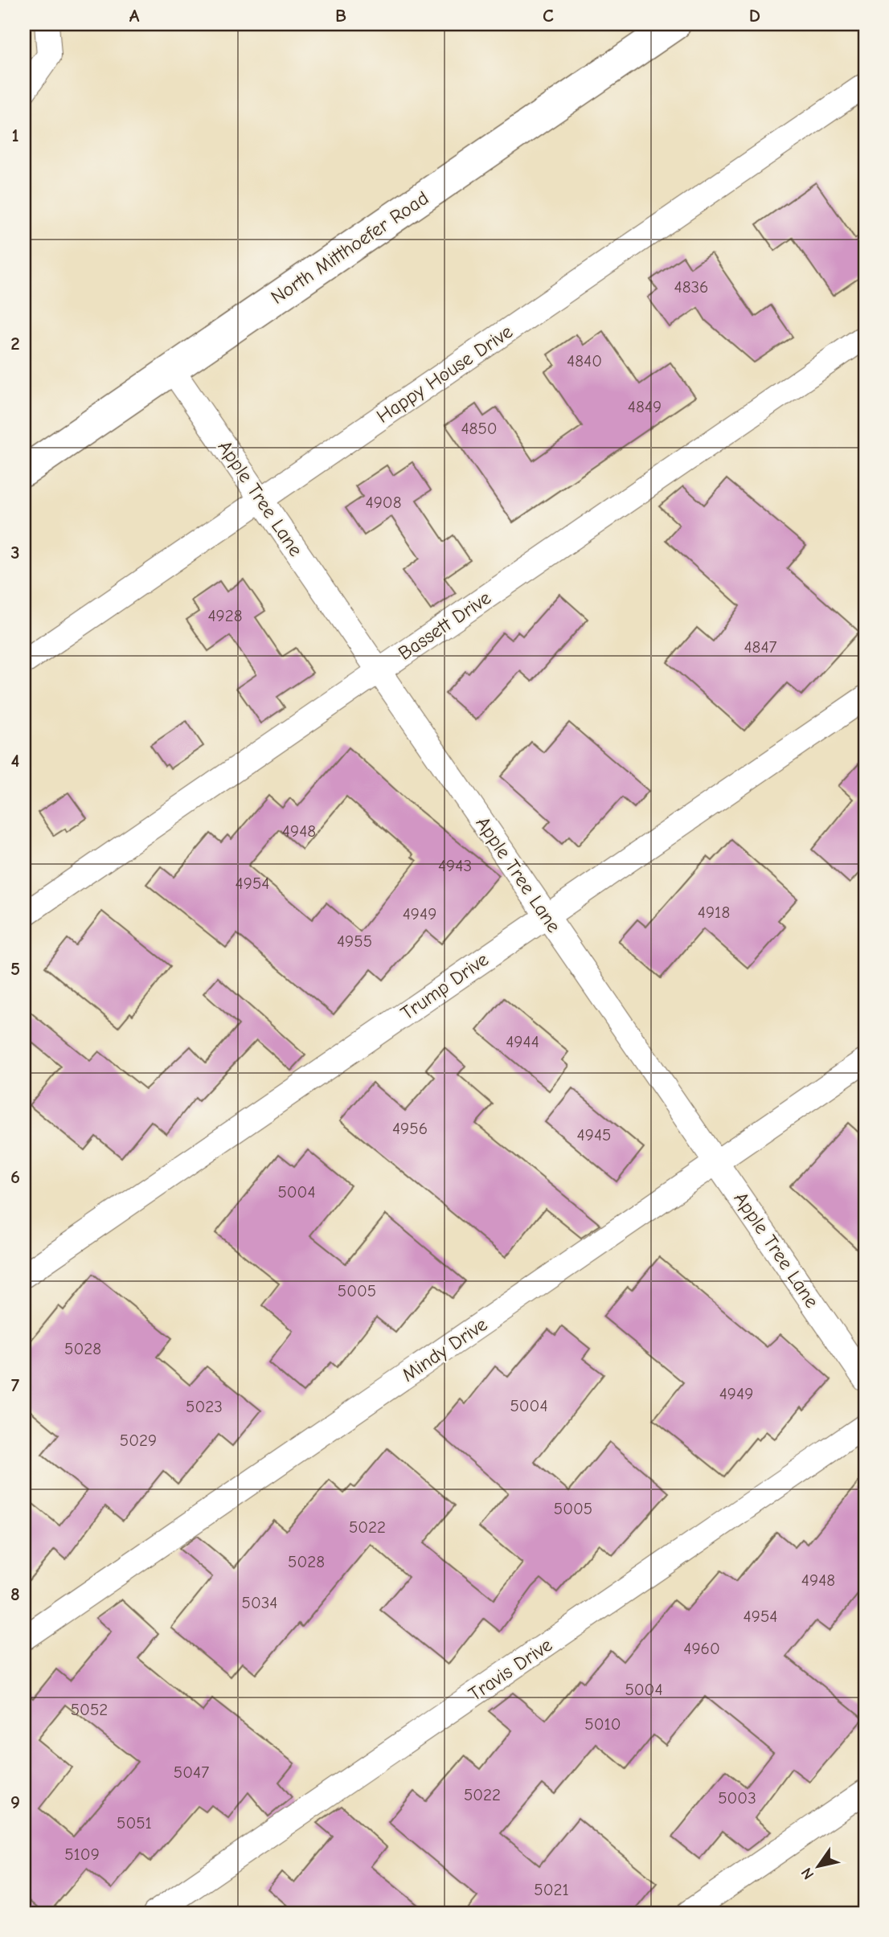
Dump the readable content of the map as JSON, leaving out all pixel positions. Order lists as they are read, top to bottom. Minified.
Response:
{"streets":{"main road":["North Mitthoefer Road"],"street":["Happy House Drive","Apple Tree Lane","Bassett Drive","Trump Drive","Mindy Drive","Travis Drive"]},"crossings":[["North Mitthoefer Road","Apple Tree Lane"],["Happy House Drive","Apple Tree Lane"],["Apple Tree Lane","Bassett Drive"],["Apple Tree Lane","Trump Drive"],["Apple Tree Lane","Mindy Drive"]],"house_numbers":["4836","4840","4849","4850","4908","4928","4847","4948","4943","4954","4918","4949","4955","4944","4956","4945","5004","5005","5028","4949","5004","5023","5029","5005","5022","5028","4948","5034","4954","4960","5004","5052","5010","5047","5022","5003","5051","5109","5021"],"north":"bottom left","grid":{"columns":["A","B","C","D"],"rows":["1","2","3","4","5","6","7","8","9"]}}
